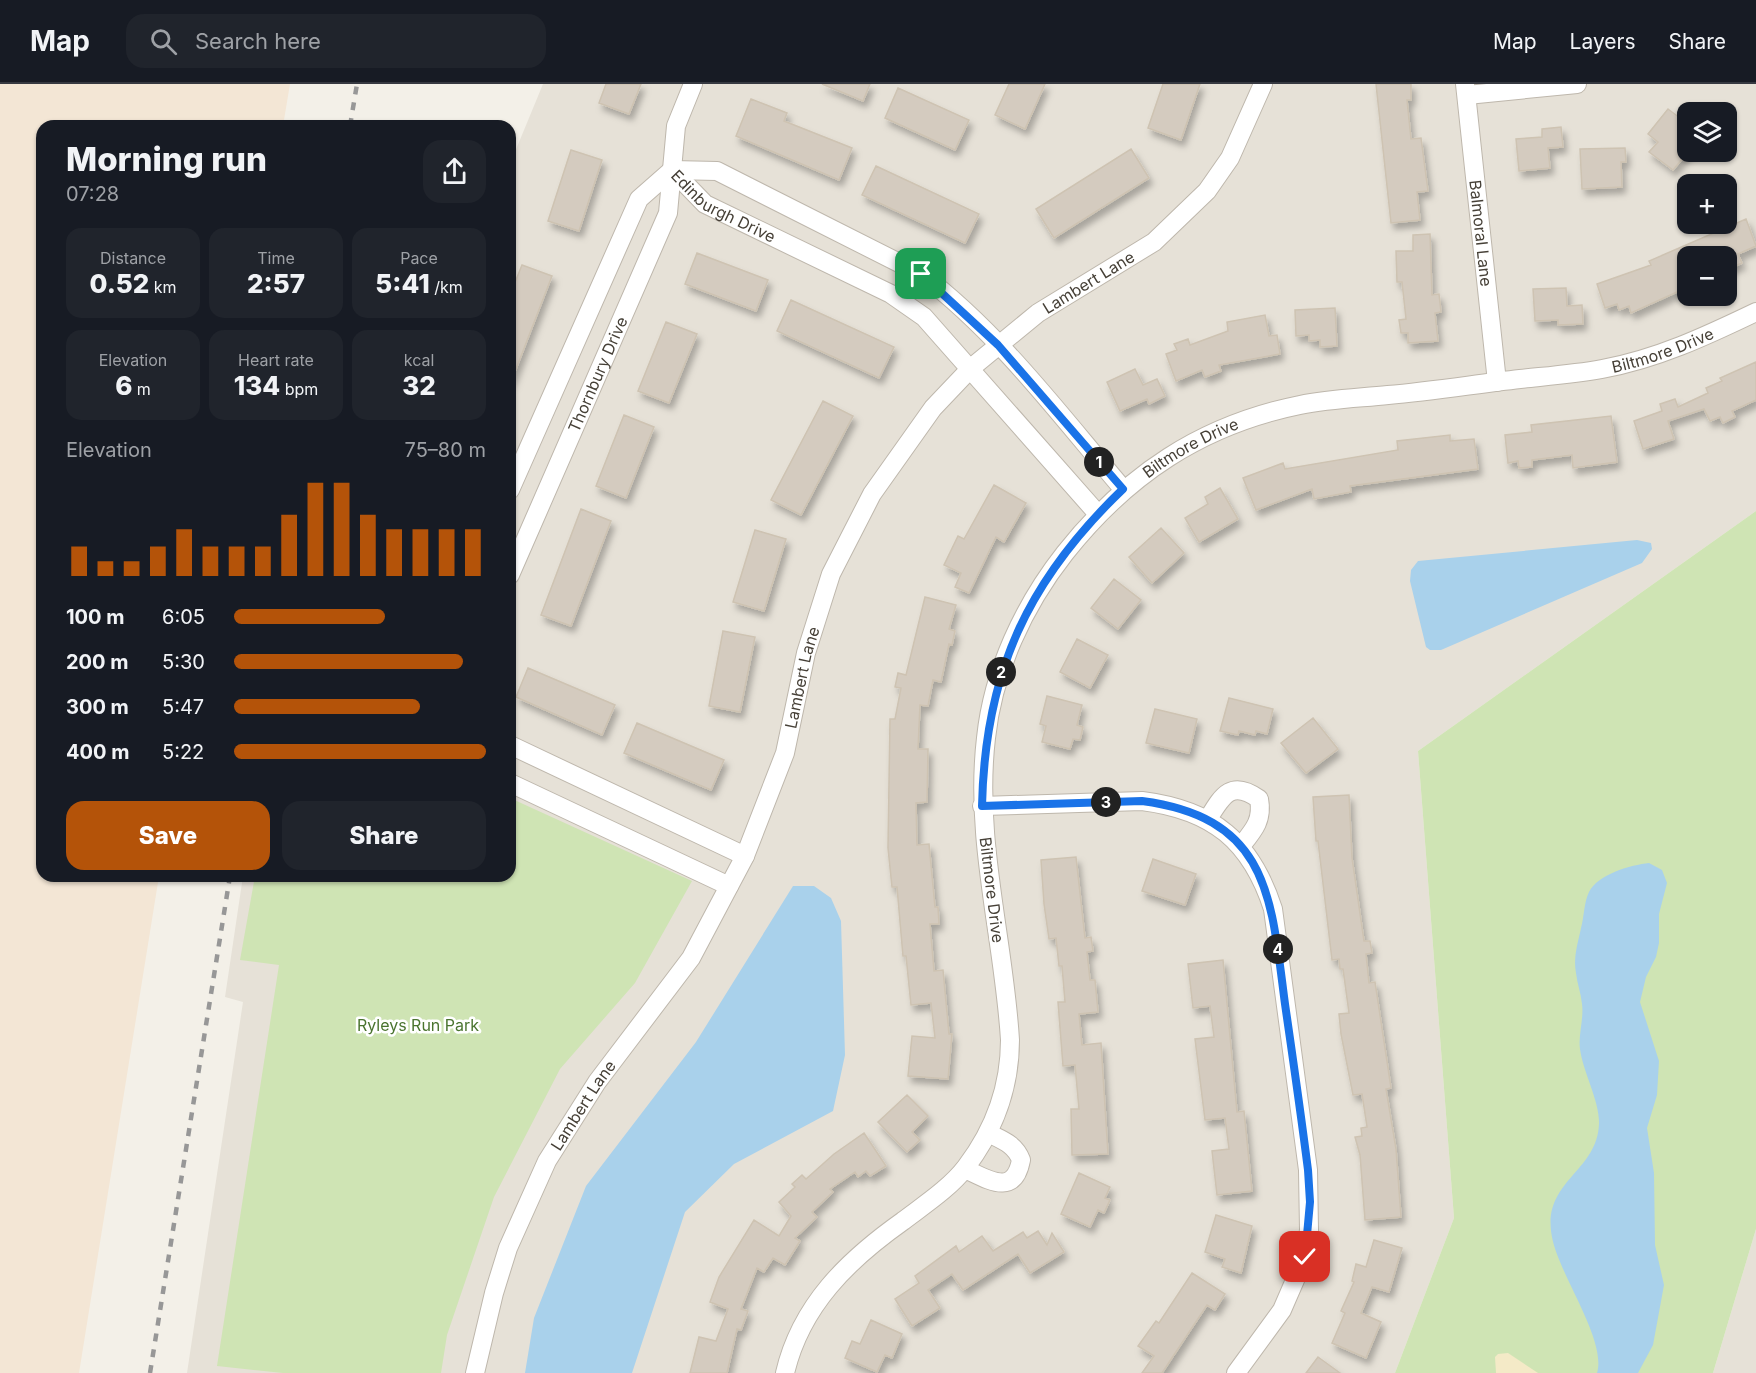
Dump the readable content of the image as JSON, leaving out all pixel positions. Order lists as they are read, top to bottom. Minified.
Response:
{"streets":{"street":["Edinburgh Drive","Balmoral Lane","Lambert Lane","Biltmore Drive","Thornbury Drive"]},"crossings":[["Edinburgh Drive","Lambert Lane"],["Edinburgh Drive","Biltmore Drive"],["Edinburgh Drive","Thornbury Drive"],["Balmoral Lane","Biltmore Drive"]],"parks":["Ryleys Run Park"],"page":{"header":"Map","search":"Search here","nav":["Map","Layers","Share"],"map_buttons":["+","−"],"heading":["Morning run","07:28"],"stats":[["Distance","0.52 km"],["Time","2:57"],["Pace","5:41 /km"],["Elevation","6 m"],["Heart rate","134 bpm"],["kcal","32"]],"chart":["Elevation","75–80 m"],"pins":["1","2","3","4"],"list":[{"name":"100 m","note":"6:05"},{"name":"200 m","note":"5:30"},{"name":"300 m","note":"5:47"},{"name":"400 m","note":"5:22"}],"buttons":["Save","Share"]}}
